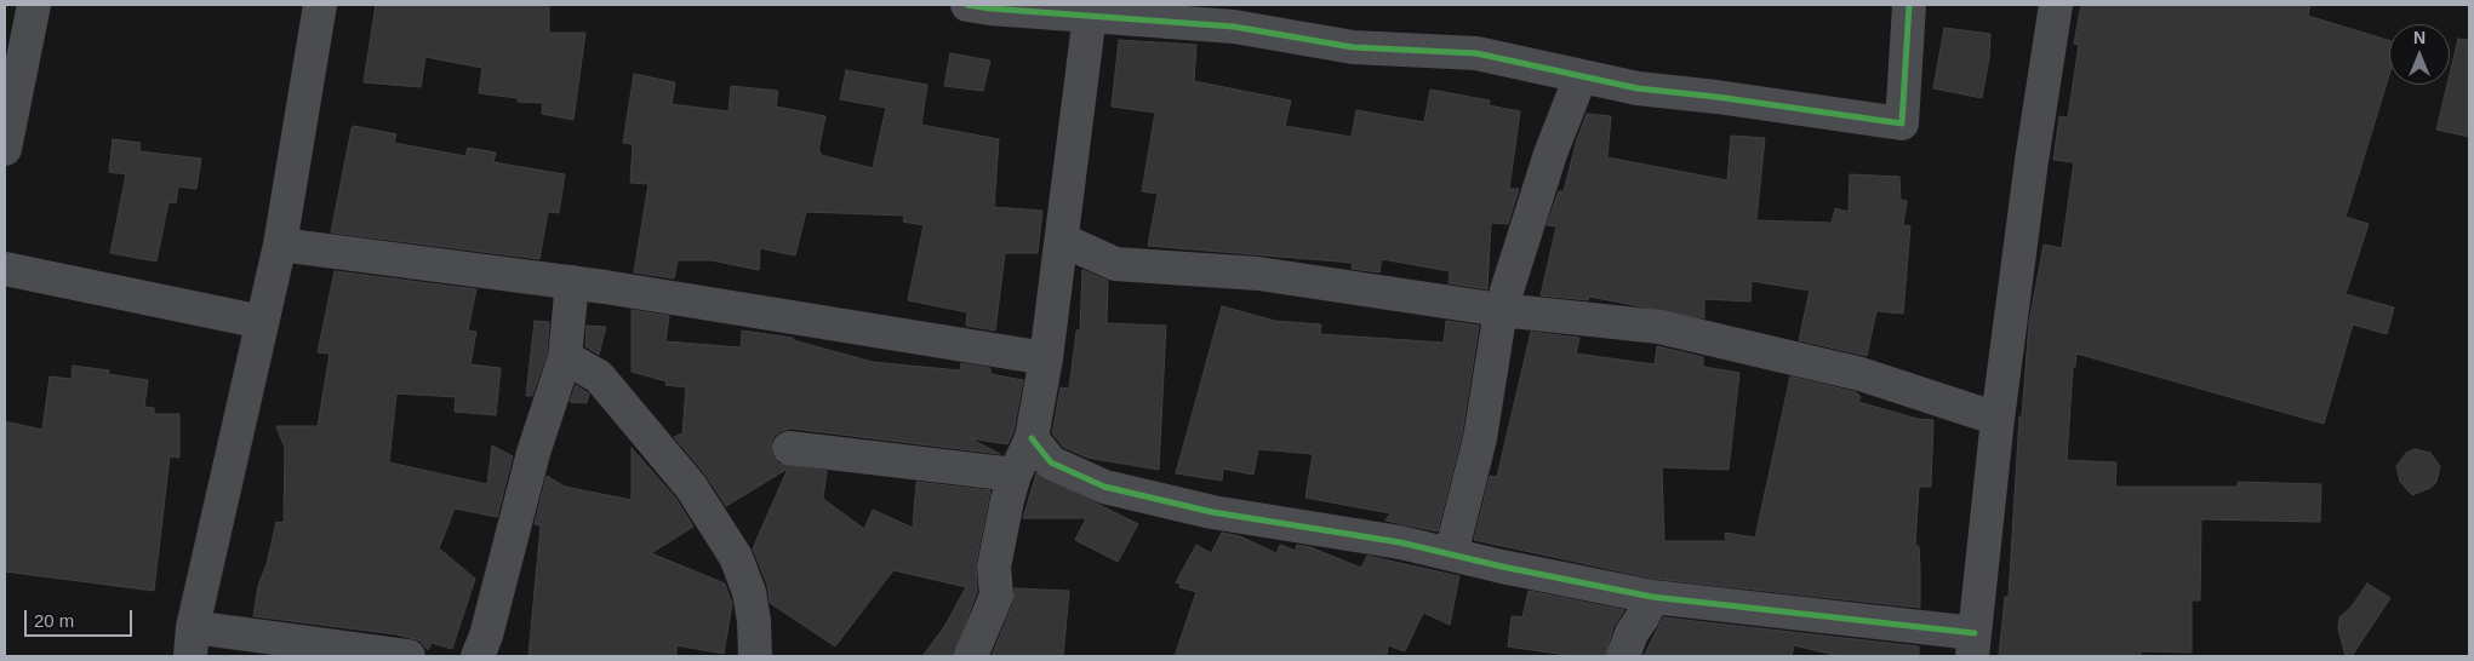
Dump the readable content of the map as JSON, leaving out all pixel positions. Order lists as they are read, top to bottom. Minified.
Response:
{"scale_bar":"20 m","north":"top"}
